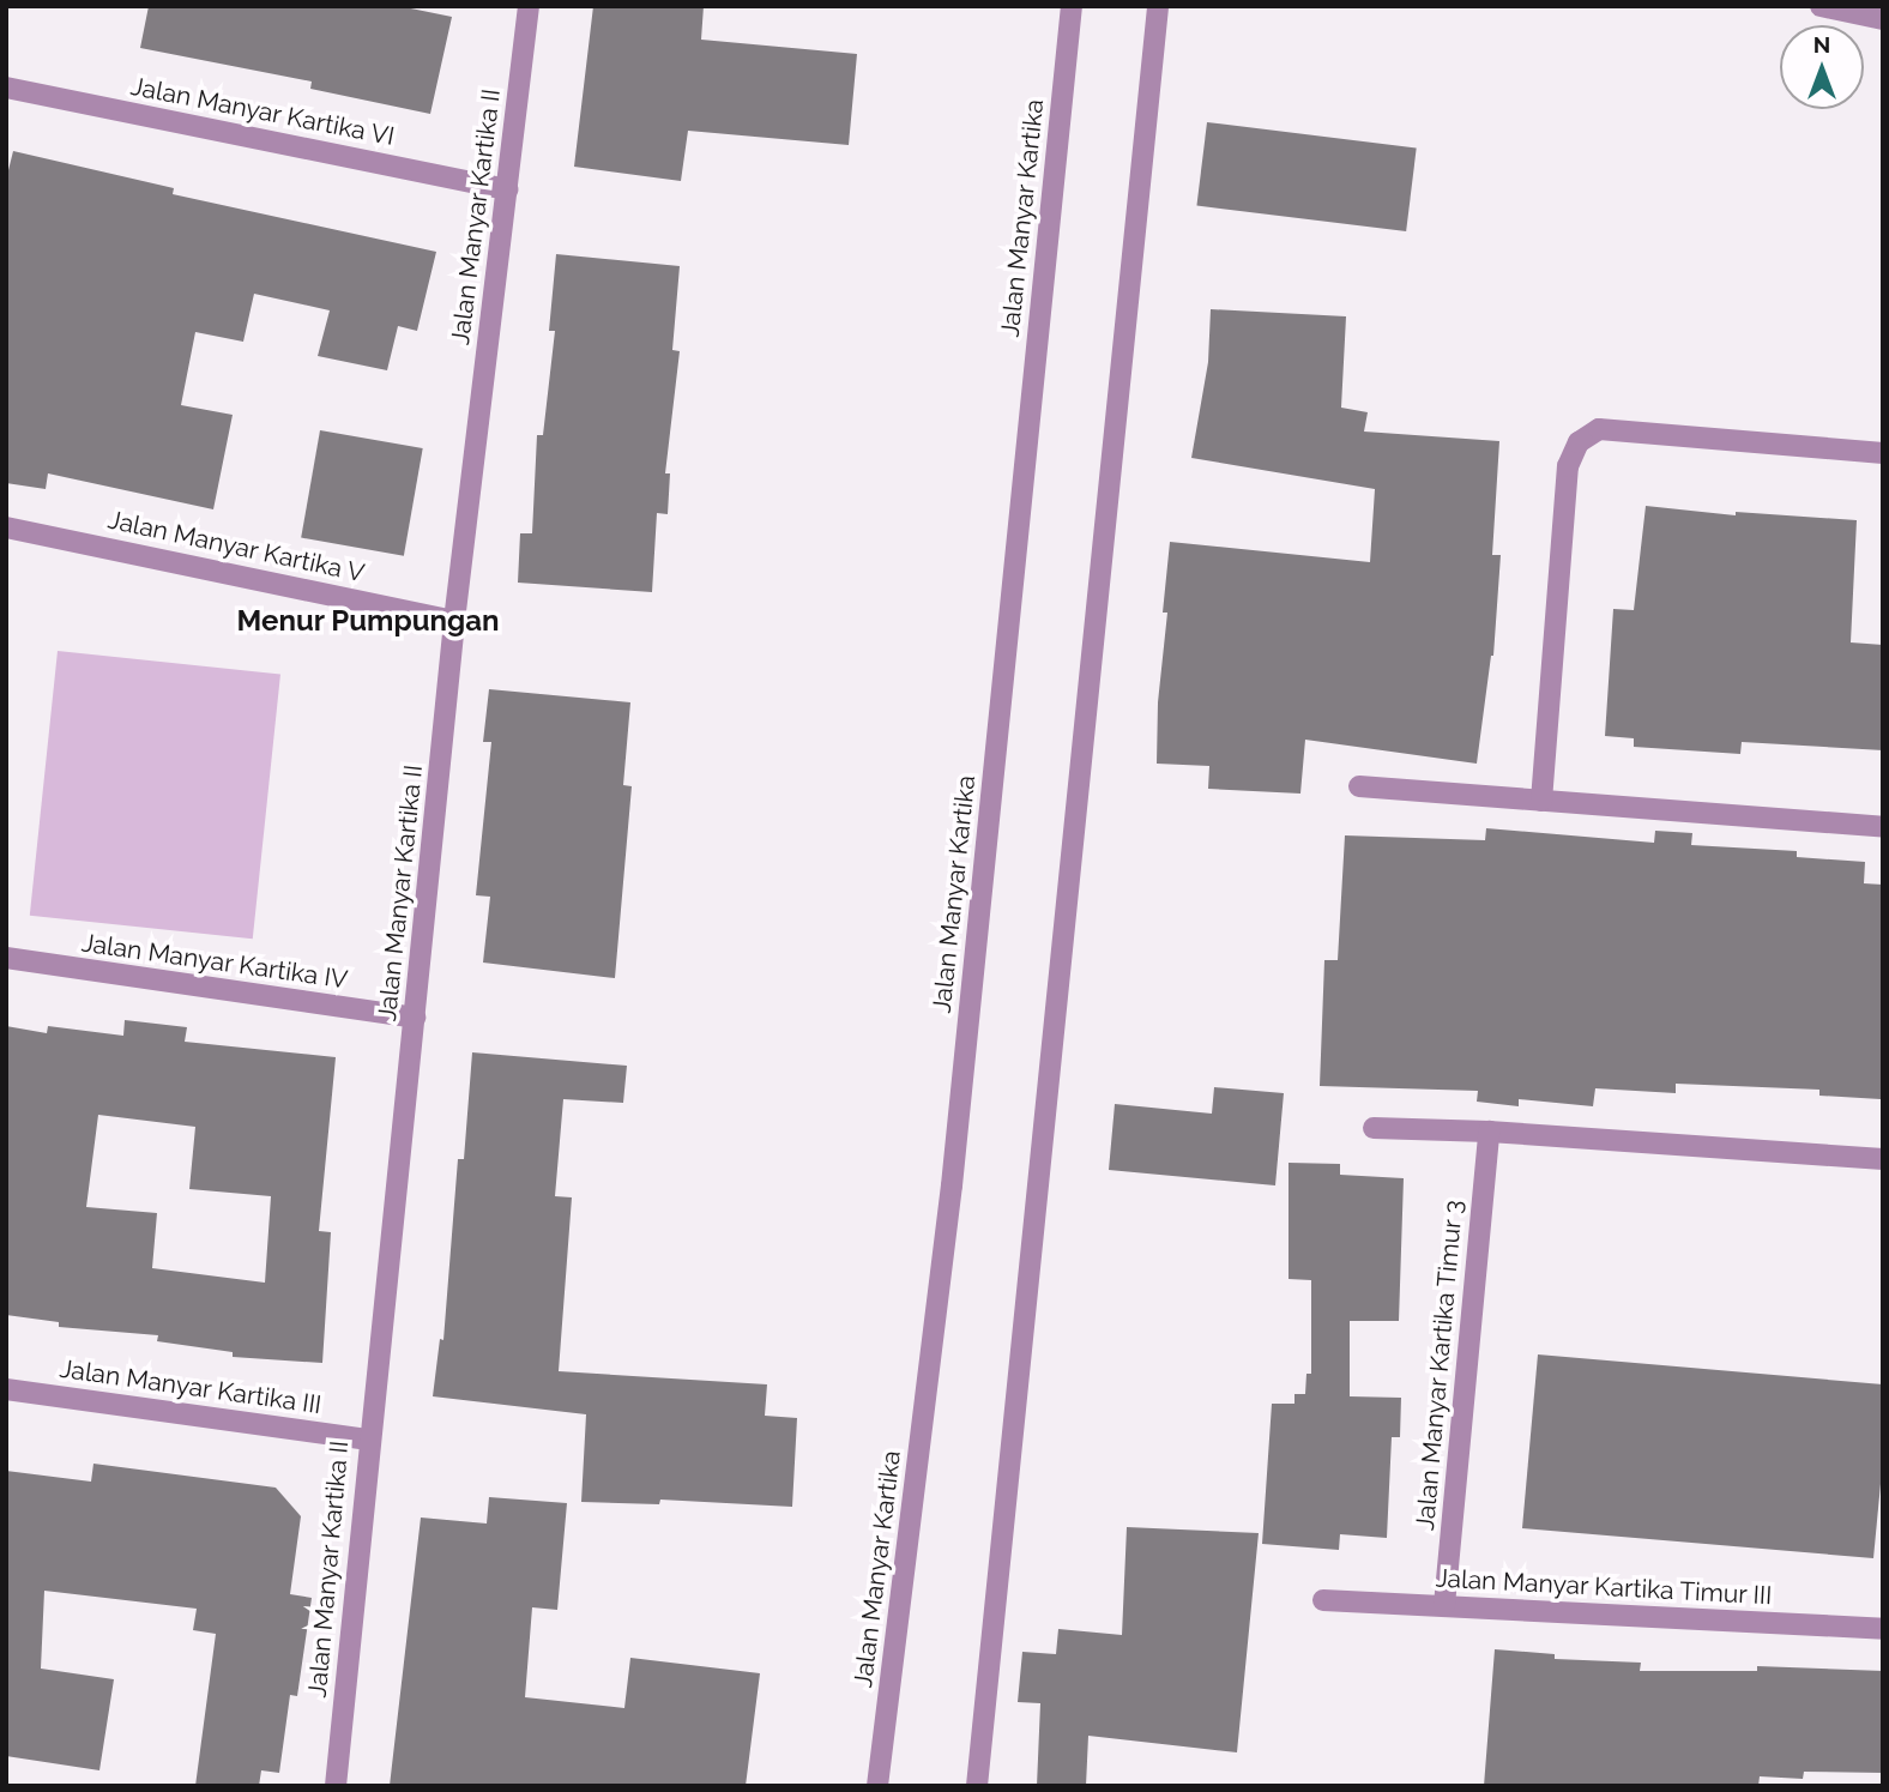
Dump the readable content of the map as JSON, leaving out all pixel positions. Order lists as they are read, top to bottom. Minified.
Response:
{"streets":{"street":["Jalan Manyar Kartika VI","Jalan Manyar Kartika II","Jalan Manyar Kartika","Jalan Manyar Kartika V","Jalan Manyar Kartika IV","Jalan Manyar Kartika Timur 3","Jalan Manyar Kartika III","Jalan Manyar Kartika Timur III"]},"crossings":[["Jalan Manyar Kartika VI","Jalan Manyar Kartika II"],["Jalan Manyar Kartika II","Jalan Manyar Kartika V"],["Jalan Manyar Kartika II","Jalan Manyar Kartika IV"],["Jalan Manyar Kartika II","Jalan Manyar Kartika III"],["Jalan Manyar Kartika Timur 3","Jalan Manyar Kartika Timur III"]],"districts":["Menur Pumpungan"],"north":"top"}
